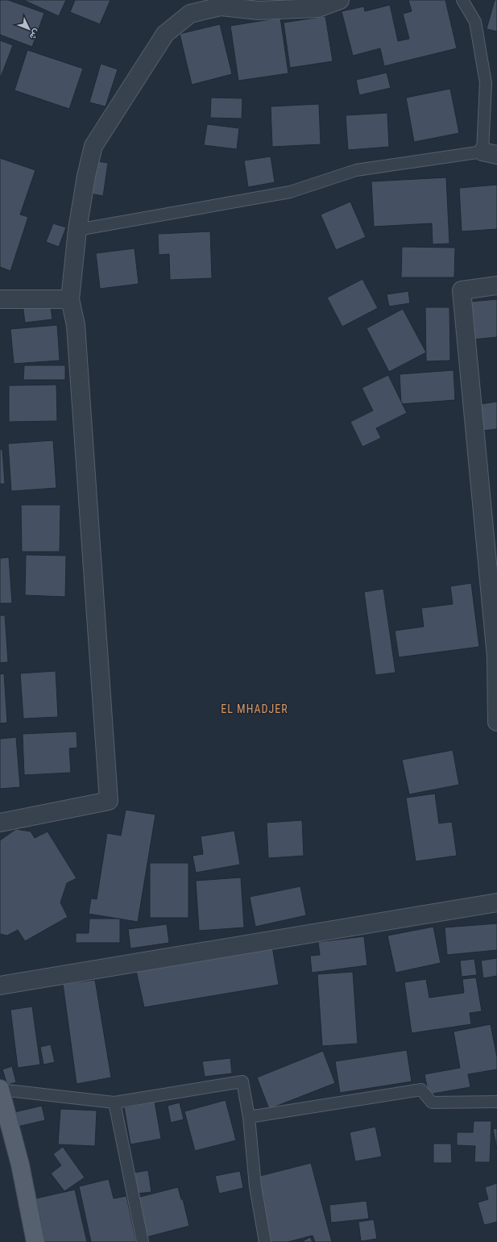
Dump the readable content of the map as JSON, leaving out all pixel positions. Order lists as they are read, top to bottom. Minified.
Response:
{"districts":["EL MHADJER"],"north":"bottom right"}
